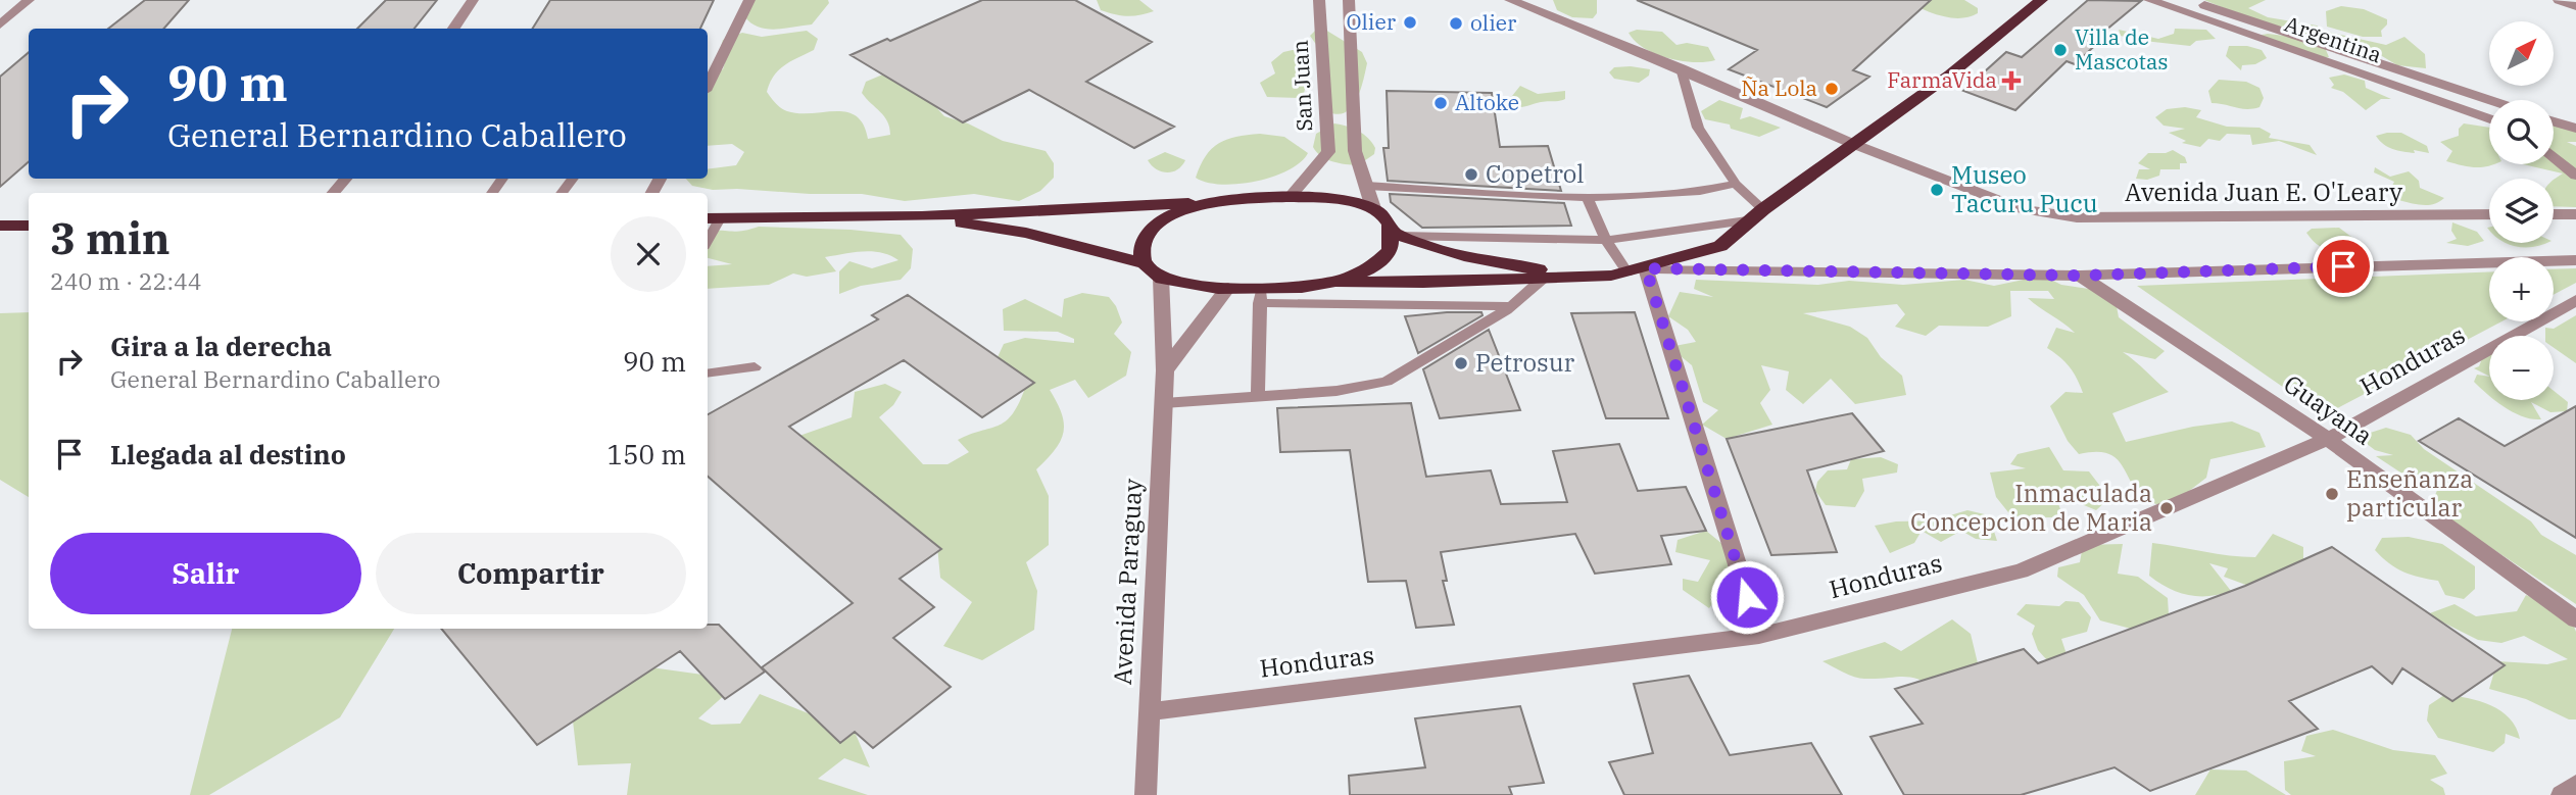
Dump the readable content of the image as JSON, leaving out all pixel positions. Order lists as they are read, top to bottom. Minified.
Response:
{"streets":{"street":["Argentina","San Juan","Avenida Juan E. O'Leary","Honduras","Guayana","Avenida Paraguay"]},"crossings":[["Honduras","Guayana"],["Honduras","Avenida Paraguay"]],"places":{"other":["Olier","olier","Villa de Mascotas","Ña Lola","Altoke","Copetrol","Museo Tacuru Pucu","Petrosur","Enseñanza particular","Inmaculada Concepcion de Maria"],"health":["FarmaVida"]},"north":"top right","page":{"map_buttons":["+","−"],"turn":["90 m","General Bernardino Caballero"],"heading":["3 min","240 m · 22:44"],"list":[{"name":"Gira a la derecha","note":"General Bernardino Caballero","value":"90 m"},{"name":"Llegada al destino","value":"150 m"}],"buttons":["Salir","Compartir"]}}
